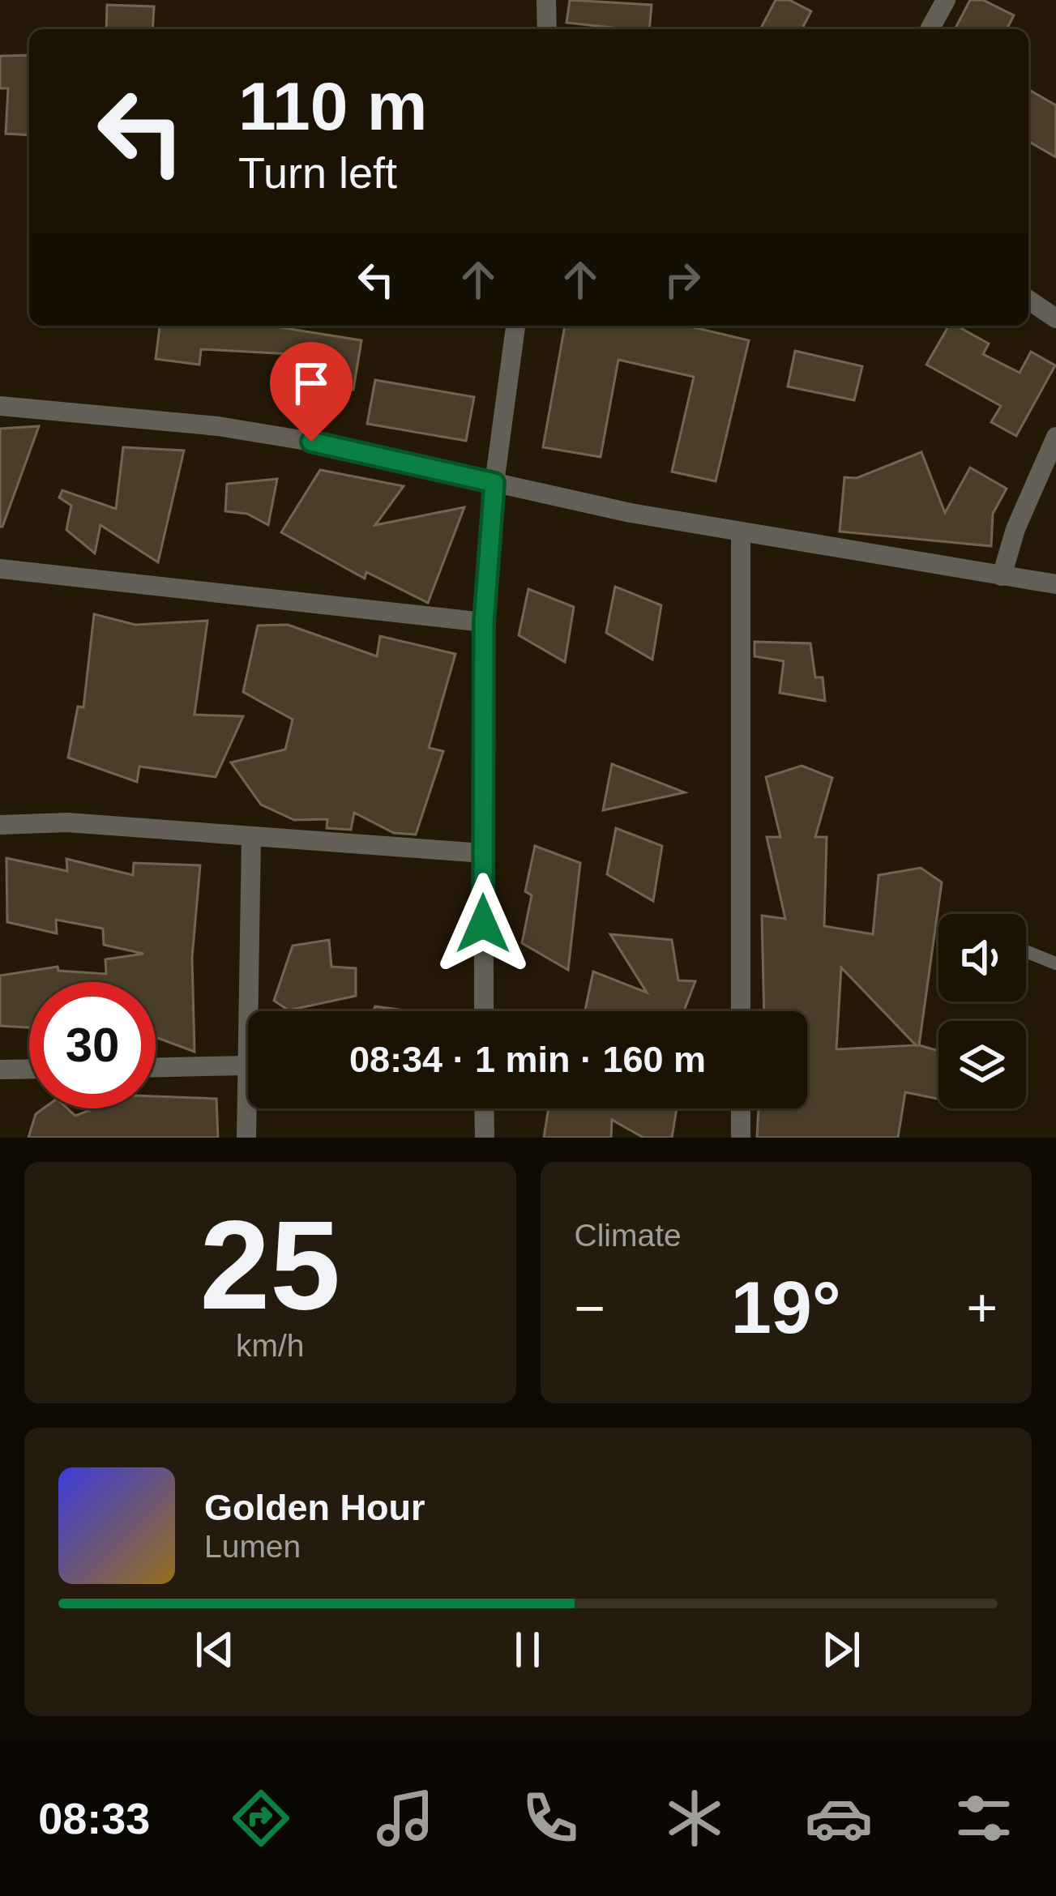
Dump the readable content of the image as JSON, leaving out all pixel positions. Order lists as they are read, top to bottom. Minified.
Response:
{"page":{"turn":["110 m","Turn left"],"limit":"30","trip":"08:34 · 1 min · 160 m","tile":[["25","km/h"],"Climate"],"heat":["−","19°","+"],"song":["Golden Hour","Lumen"],"tabs":"08:33"}}
